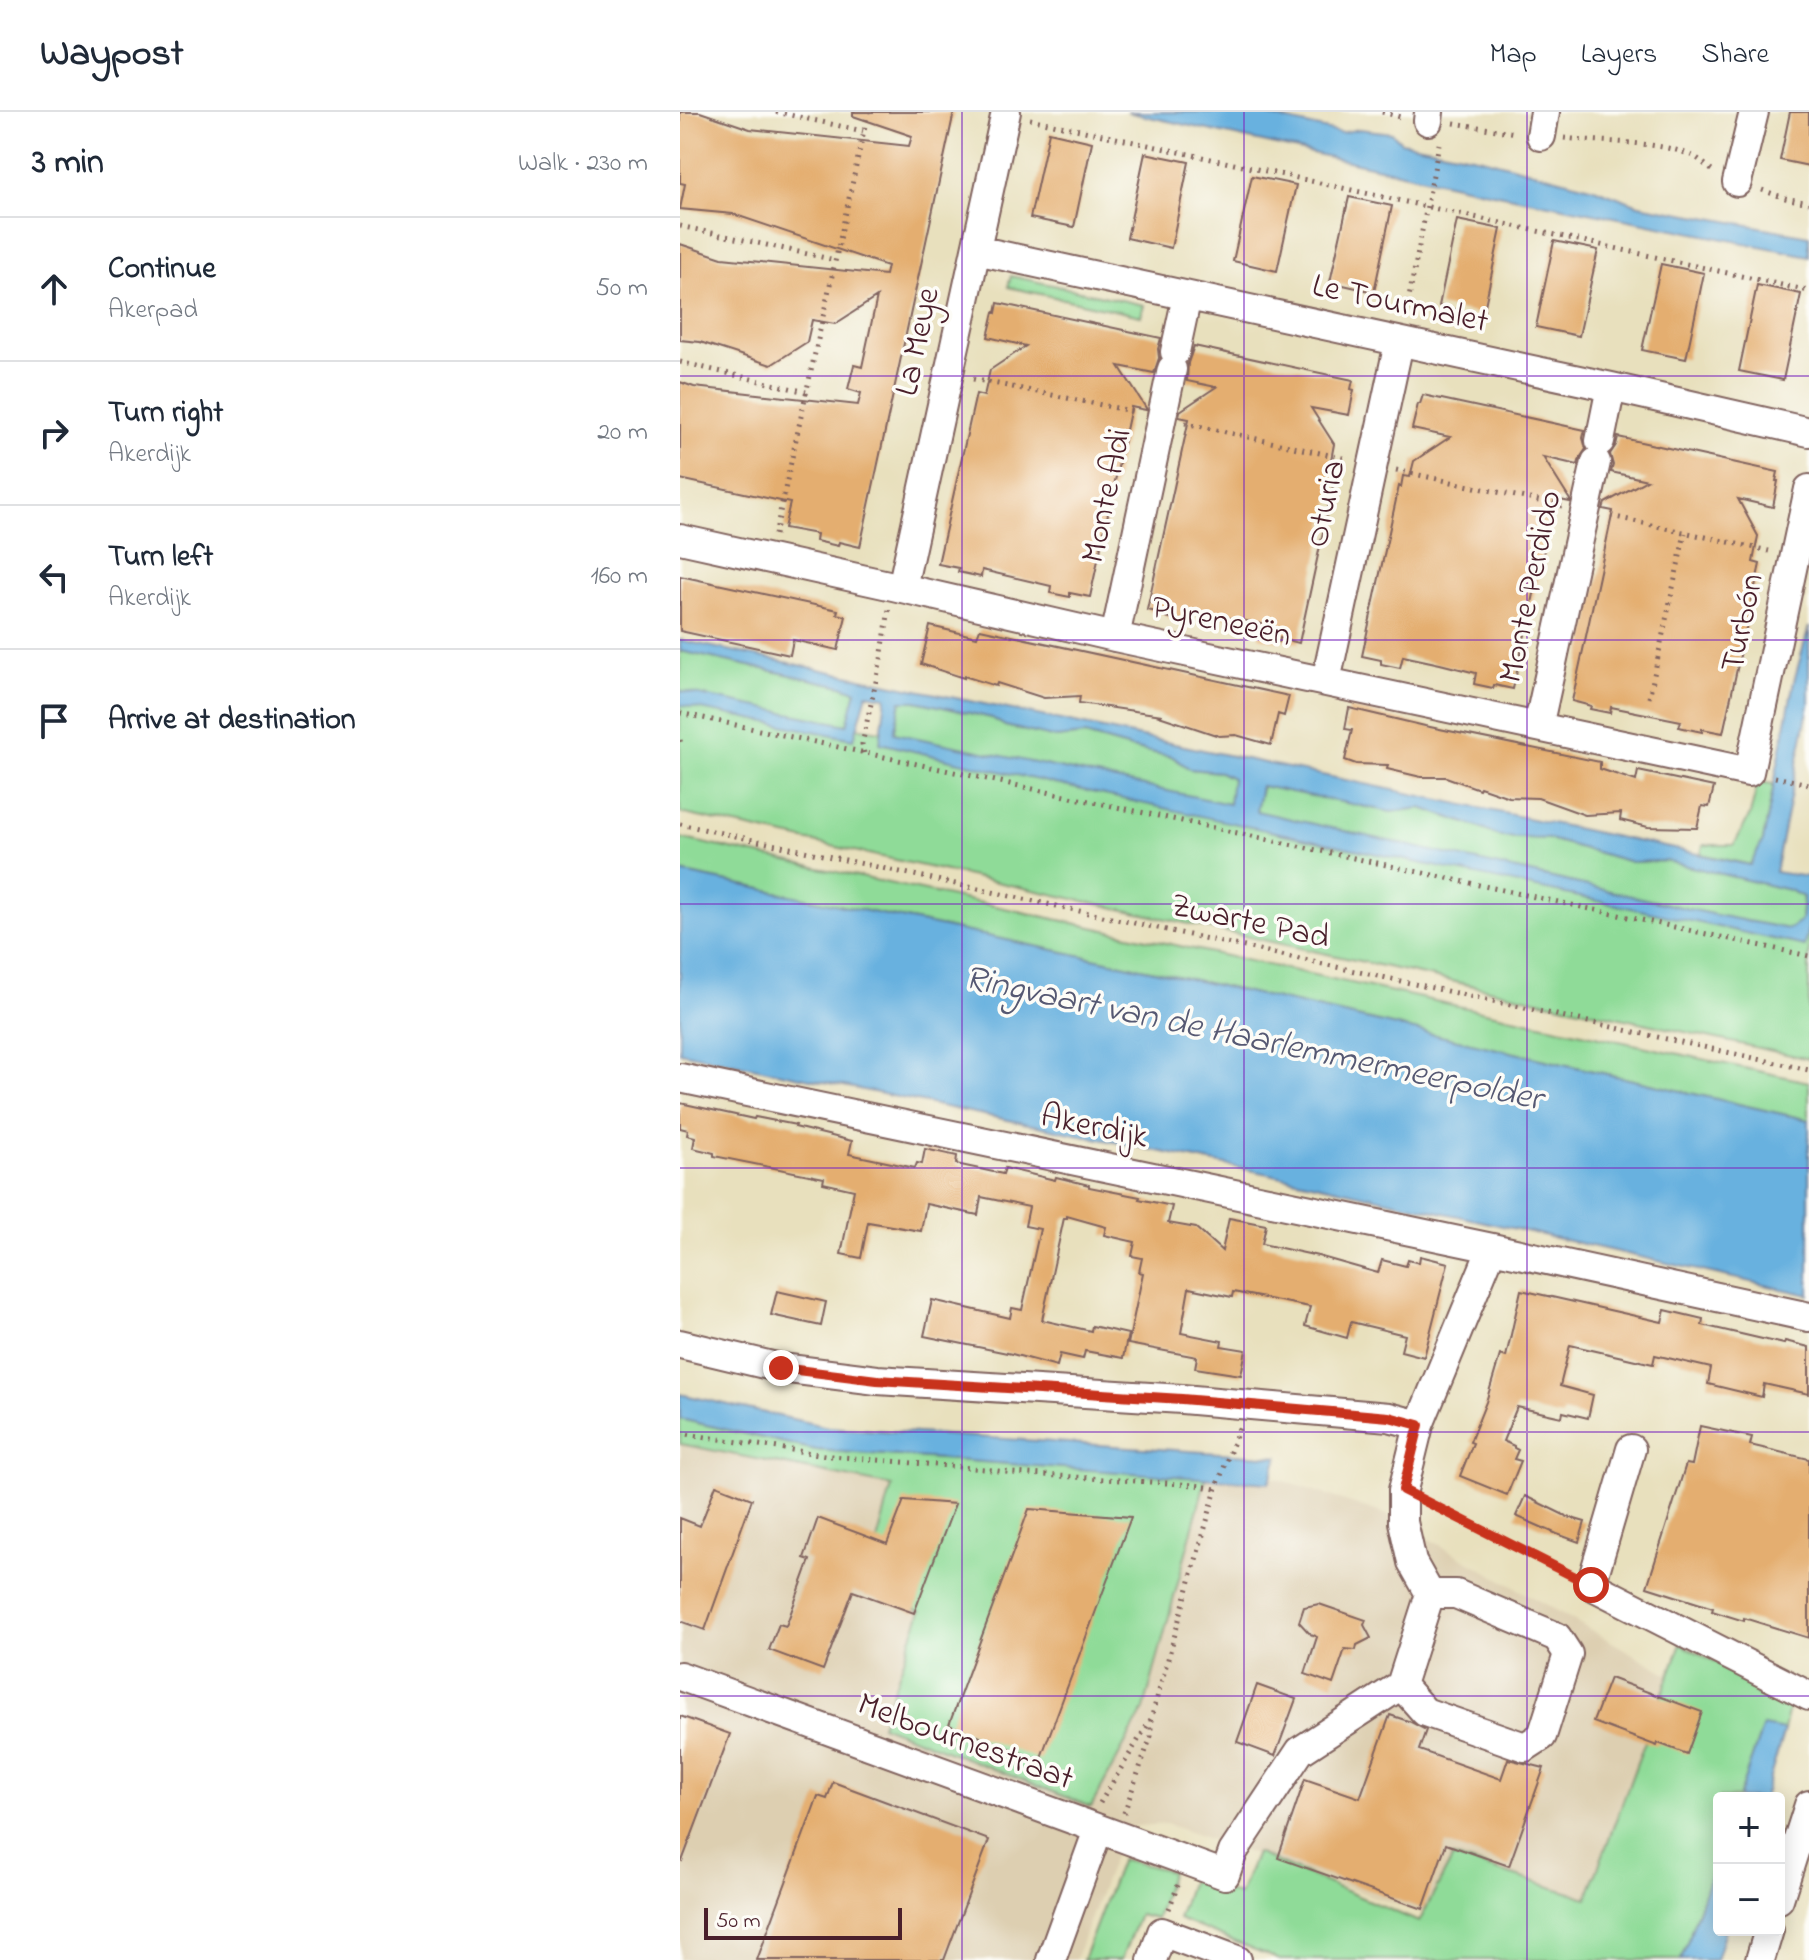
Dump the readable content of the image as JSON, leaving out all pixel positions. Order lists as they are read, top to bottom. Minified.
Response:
{"streets":{"street":["Le Tourmalet","La Meye","Monte Adi","Oturia","Monte Perdido","Pyreneeën","Turbón","Akerdijk","Melbournestraat"],"path":["Zwarte Pad"]},"crossings":[["Le Tourmalet","La Meye"],["Le Tourmalet","Monte Adi"],["Le Tourmalet","Oturia"],["Le Tourmalet","Monte Perdido"],["La Meye","Pyreneeën"],["Monte Adi","Pyreneeën"],["Oturia","Pyreneeën"],["Monte Perdido","Pyreneeën"],["Pyreneeën","Turbón"]],"water":["Ringvaart van de Haarlemmermeerpolder"],"scale_bar":"50 m","page":{"header":"Waypost","nav":["Map","Layers","Share"],"heading":["3 min","Walk · 230 m"],"list":[["Continue","Akerpad","50 m"],["Turn right","Akerdijk","20 m"],["Turn left","Akerdijk","160 m"],"Arrive at destination"],"map_buttons":["+","−"],"scale":"50 m"}}
